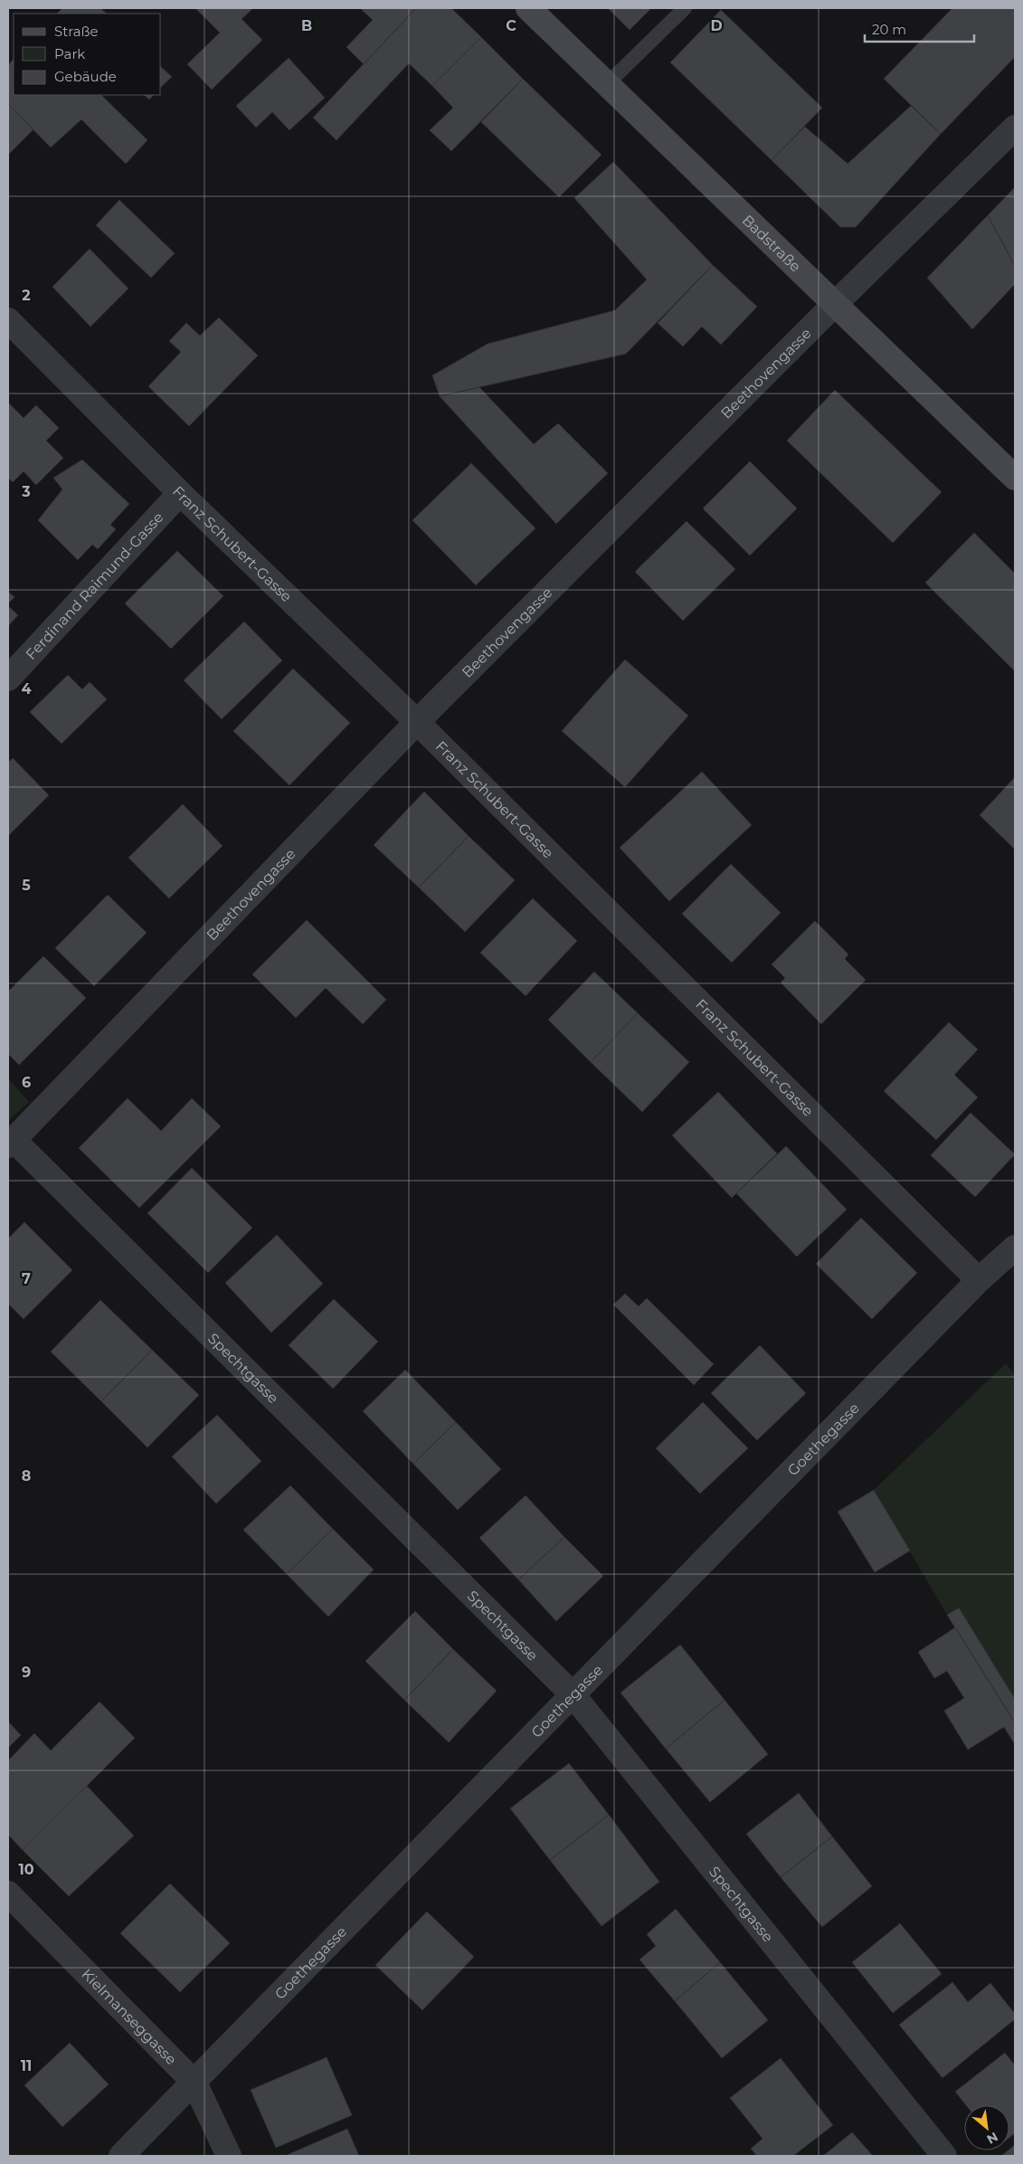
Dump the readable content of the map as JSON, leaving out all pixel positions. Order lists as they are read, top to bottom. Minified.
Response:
{"streets":{"street":["Badstraße","Beethovengasse","Franz Schubert-Gasse","Ferdinand Raimund-Gasse","Spechtgasse","Goethegasse","Kielmanseggasse"]},"crossings":[["Badstraße","Beethovengasse"],["Beethovengasse","Franz Schubert-Gasse"],["Beethovengasse","Spechtgasse"],["Franz Schubert-Gasse","Ferdinand Raimund-Gasse"],["Franz Schubert-Gasse","Goethegasse"],["Spechtgasse","Goethegasse"],["Goethegasse","Kielmanseggasse"]],"legend":["Straße","Park","Gebäude"],"scale_bar":"20 m","north":"bottom right","grid":{"columns":["B","C","D"],"rows":["2","3","4","5","6","7","8","9","10","11"]}}
